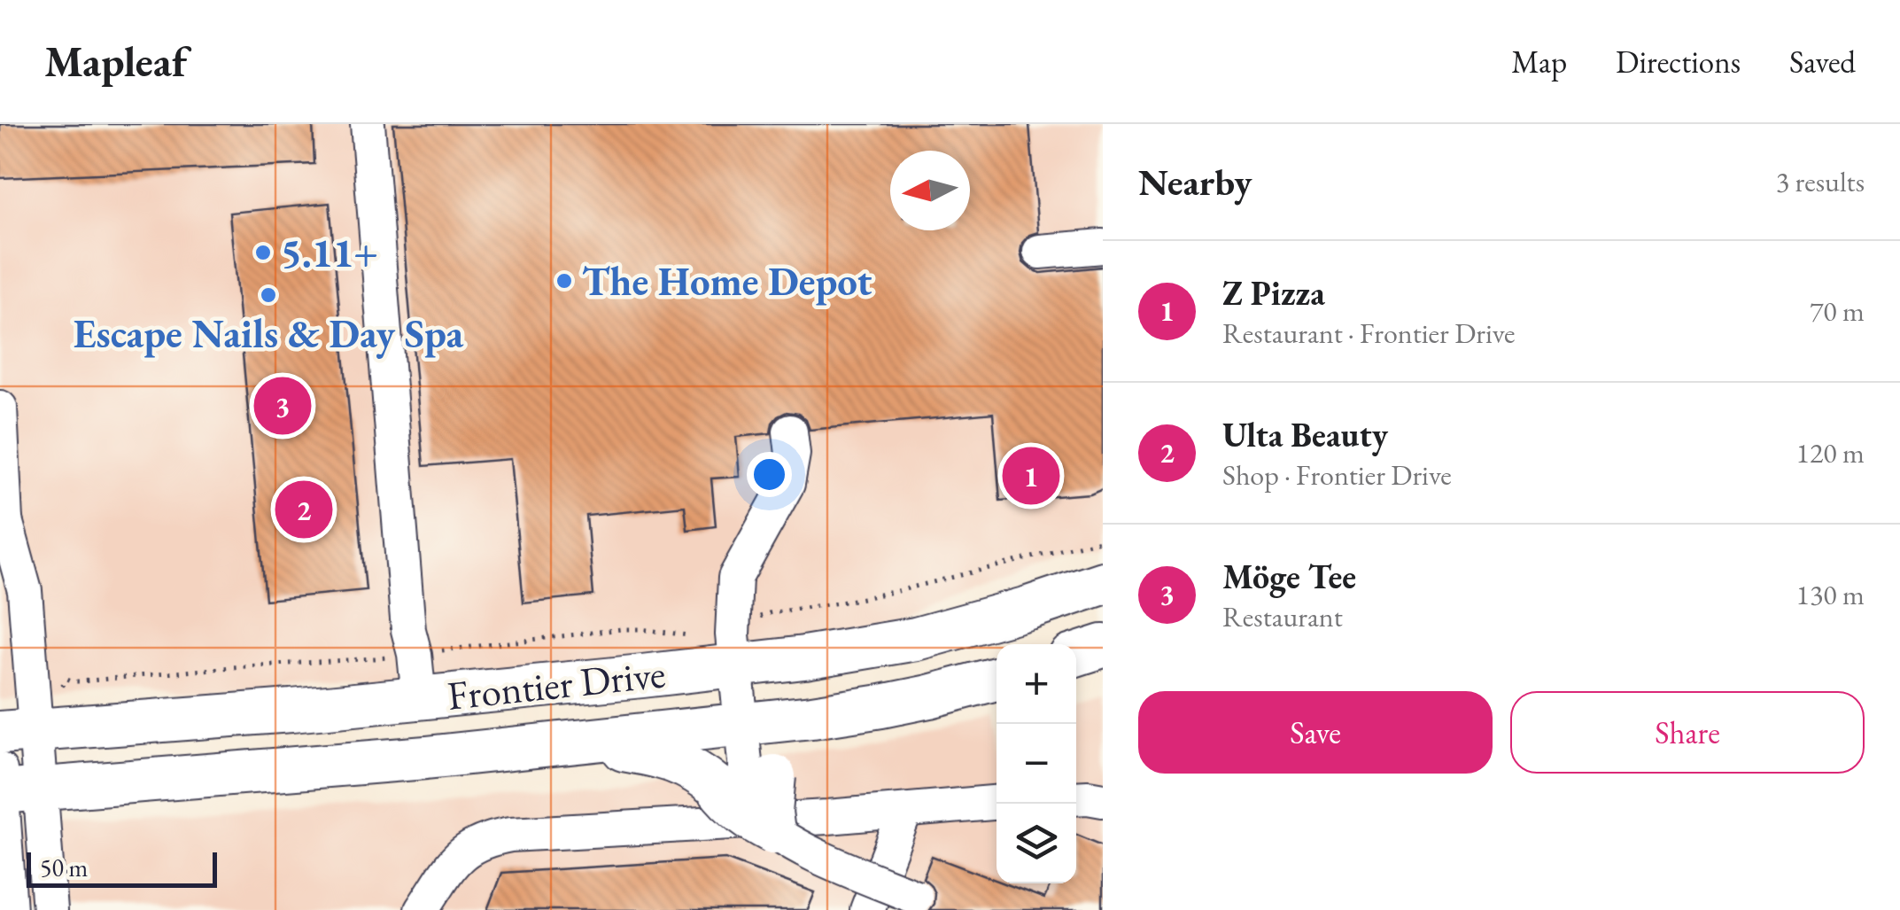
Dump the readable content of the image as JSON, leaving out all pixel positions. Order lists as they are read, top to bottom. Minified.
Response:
{"streets":{"main road":["Frontier Drive"]},"places":["5.11+","The Home Depot","Escape Nails & Day Spa"],"scale_bar":"50 m","north":"left","page":{"header":"Mapleaf","nav":["Map","Directions","Saved"],"heading":["Nearby","3 results"],"list":[{"mark":"1","name":"Z Pizza","note":"Restaurant · Frontier Drive","value":"70 m"},{"mark":"2","name":"Ulta Beauty","note":"Shop · Frontier Drive","value":"120 m"},{"mark":"3","name":"Möge Tee","note":"Restaurant","value":"130 m"}],"pins":["3","1","2"],"map_buttons":["+","−"],"buttons":["Save","Share"],"scale":"50 m"}}
